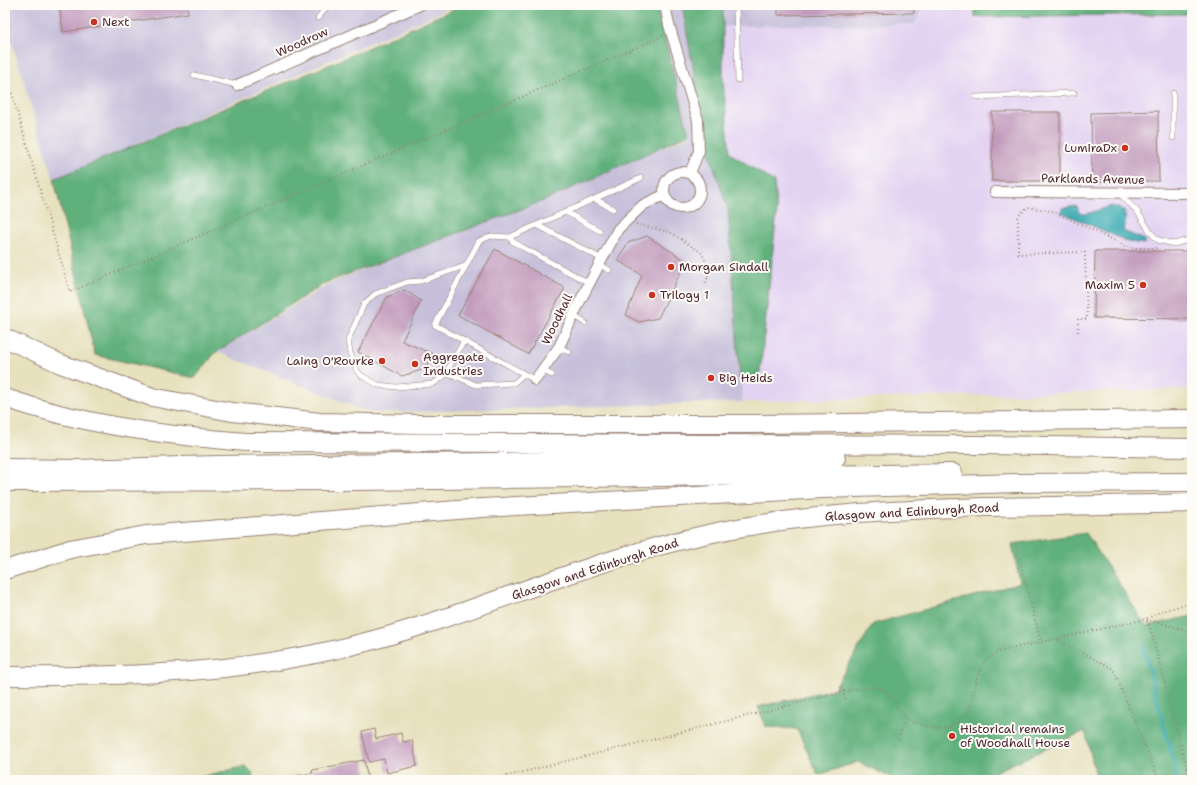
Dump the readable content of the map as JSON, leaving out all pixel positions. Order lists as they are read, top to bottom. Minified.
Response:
{"streets":{"highway":["Glasgow and Edinburgh Road"],"street":["Woodrow","Parklands Avenue","Woodhall"]},"places":["Next","LumiraDx","Morgan Sindall","Maxim 5","Trilogy 1","Laing O'Rourke","Aggregate Industries","Big Heids","Historical remains of Woodhall House"]}
